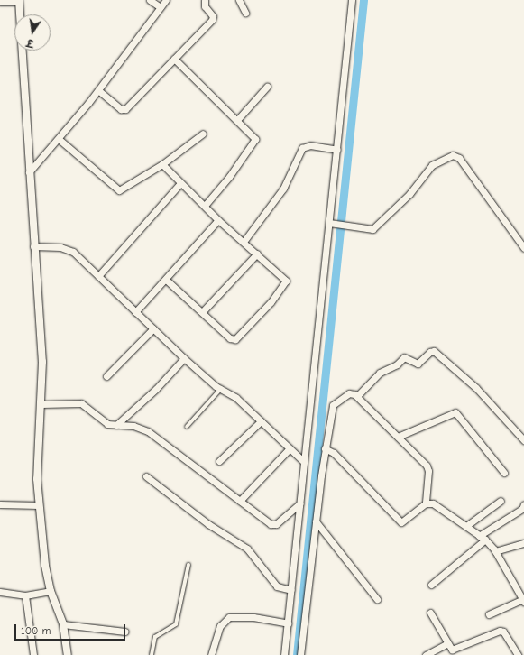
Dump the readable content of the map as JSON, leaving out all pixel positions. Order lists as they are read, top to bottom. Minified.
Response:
{"scale_bar":"100 m","north":"bottom"}
